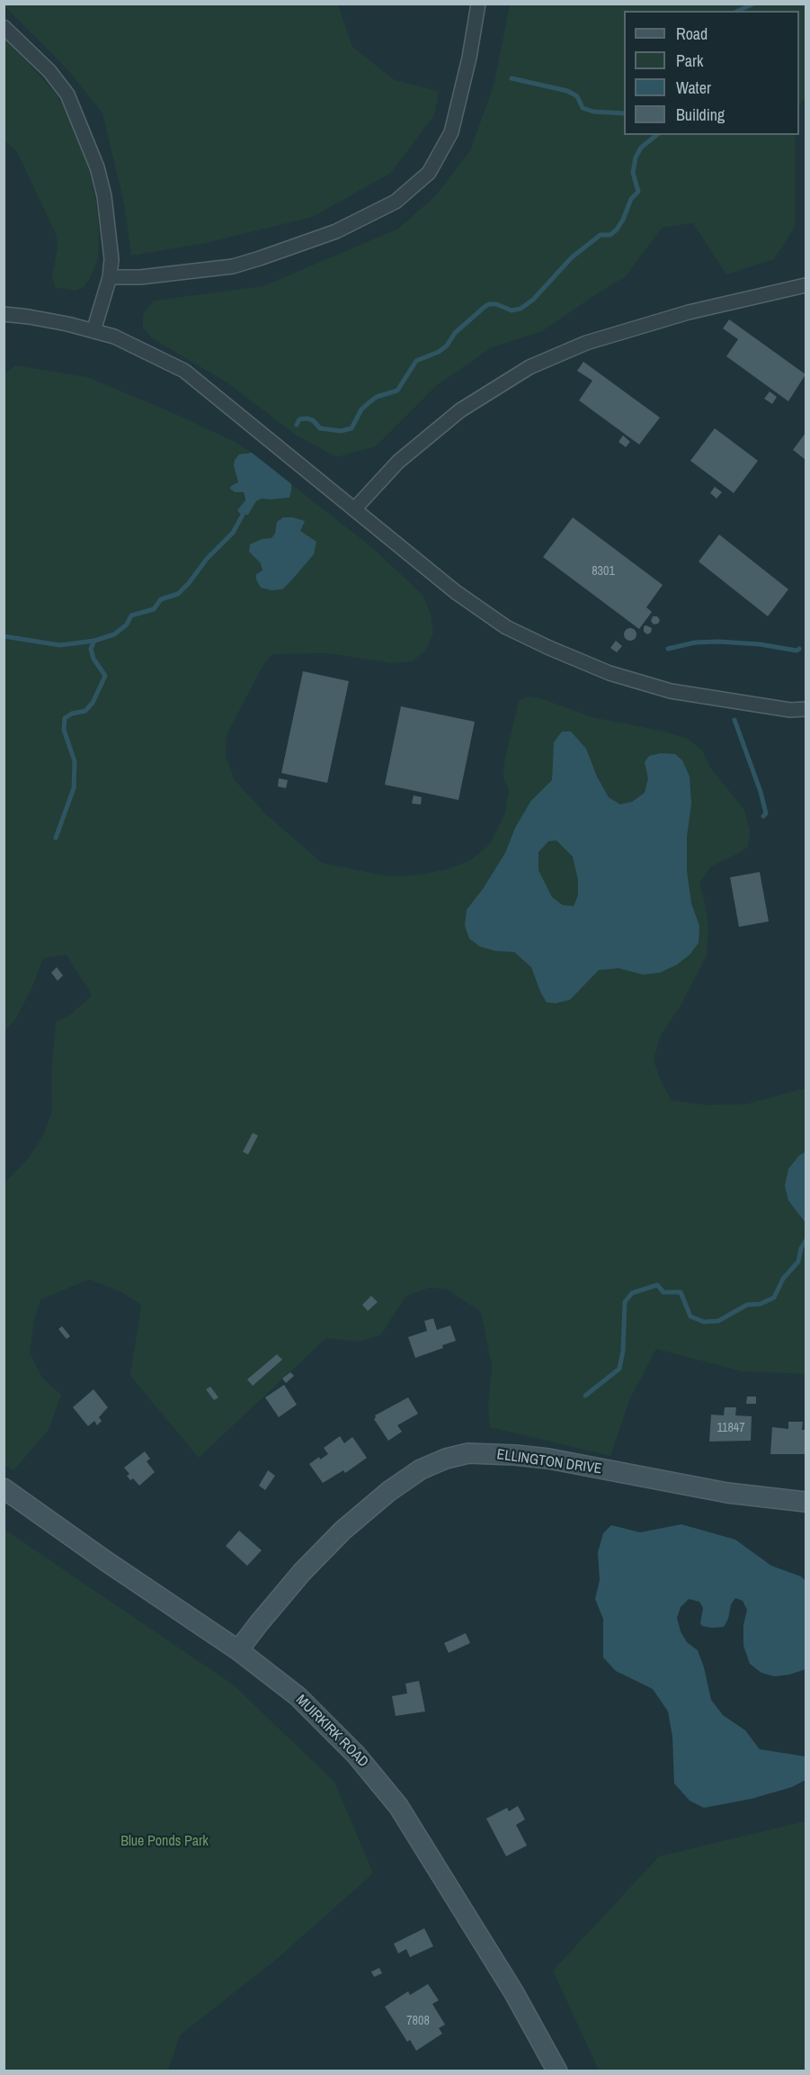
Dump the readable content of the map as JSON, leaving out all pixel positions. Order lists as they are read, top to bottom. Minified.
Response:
{"streets":{"main road":["ELLINGTON DRIVE","MUIRKIRK ROAD"]},"crossings":[["ELLINGTON DRIVE","MUIRKIRK ROAD"]],"parks":["Blue Ponds Park"],"house_numbers":["8301","11847","7808"],"legend":["Road","Park","Water","Building"]}
